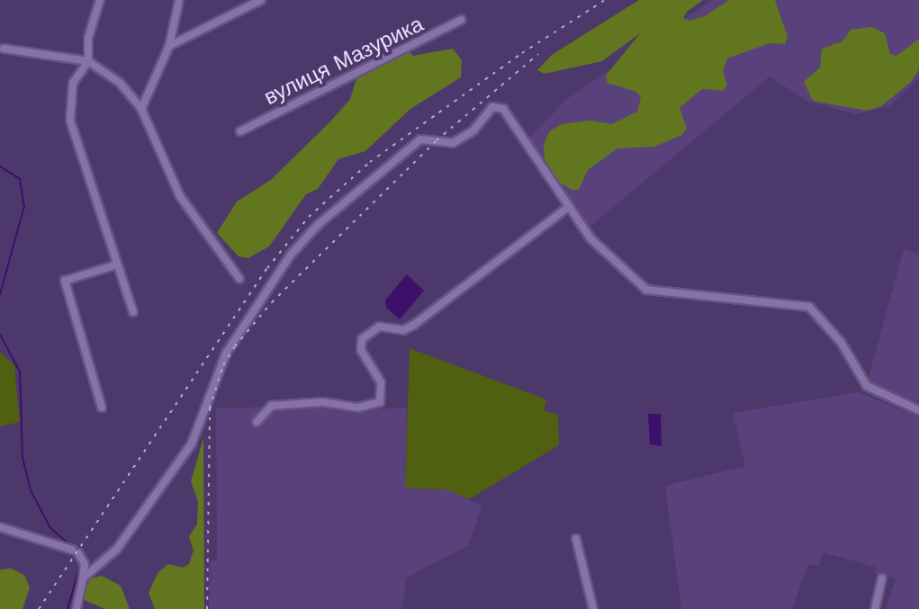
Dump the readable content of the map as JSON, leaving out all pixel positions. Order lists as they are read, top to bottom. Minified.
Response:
{"streets":{"street":["вулиця Мазурика"]}}
